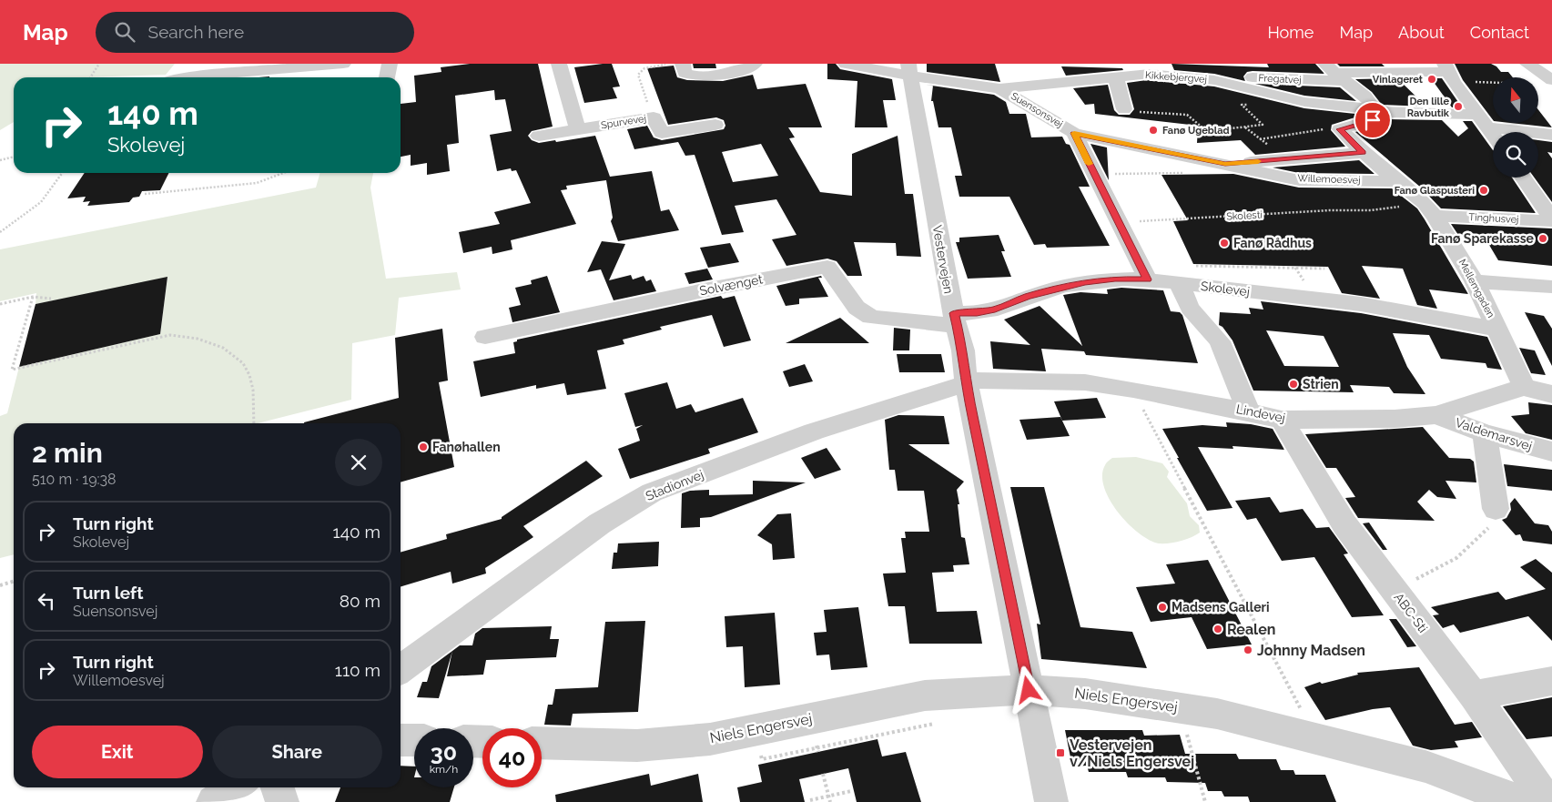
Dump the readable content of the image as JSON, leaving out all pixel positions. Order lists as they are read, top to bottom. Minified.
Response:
{"streets":{"street":["Kikkebjergvej","Fregatvej","Suensonsvej","Spurvevej","Willemoesvej","Tinghusvej","Vestervejen","Solvænget","Skolevej","Mellemgaden","Lindevej","Valdemarsvej","Stadionvej","ABC-Sti","Niels Engersvej"],"path":["Skolesti"]},"crossings":[["Kikkebjergvej","Fregatvej"],["Kikkebjergvej","Suensonsvej"],["Kikkebjergvej","Vestervejen"],["Suensonsvej","Willemoesvej"],["Suensonsvej","Skolesti"],["Suensonsvej","Skolevej"],["Willemoesvej","Mellemgaden"],["Tinghusvej","Mellemgaden"],["Vestervejen","Solvænget"],["Vestervejen","Skolevej"],["Vestervejen","Lindevej"],["Vestervejen","Stadionvej"],["Vestervejen","Niels Engersvej"],["Solvænget","Skolevej"],["Skolevej","Mellemgaden"],["Mellemgaden","Lindevej"],["Lindevej","Valdemarsvej"],["Lindevej","Stadionvej"],["Lindevej","ABC-Sti"]],"places":{"other":["Vinlageret","Den lille Ravbutik","Fanø Ugeblad","Fanø Glaspusteri","Fanø Sparekasse","Fanø Rådhus","Strien","Fanøhallen","Madsens Galleri","Realen","Johnny Madsen"],"transit":["Vestervejen v/Niels Engersvej"]},"north":"top","page":{"header":"Map","search":"Search here","nav":["Home","Map","About","Contact"],"turn":["140 m","Skolevej"],"heading":["2 min","510 m · 19:38"],"list":[{"name":"Turn right","note":"Skolevej","value":"140 m"},{"name":"Turn left","note":"Suensonsvej","value":"80 m"},{"name":"Turn right","note":"Willemoesvej","value":"110 m"}],"buttons":["Exit","Share"],"speed":"30 km/h","limit":"40"}}
